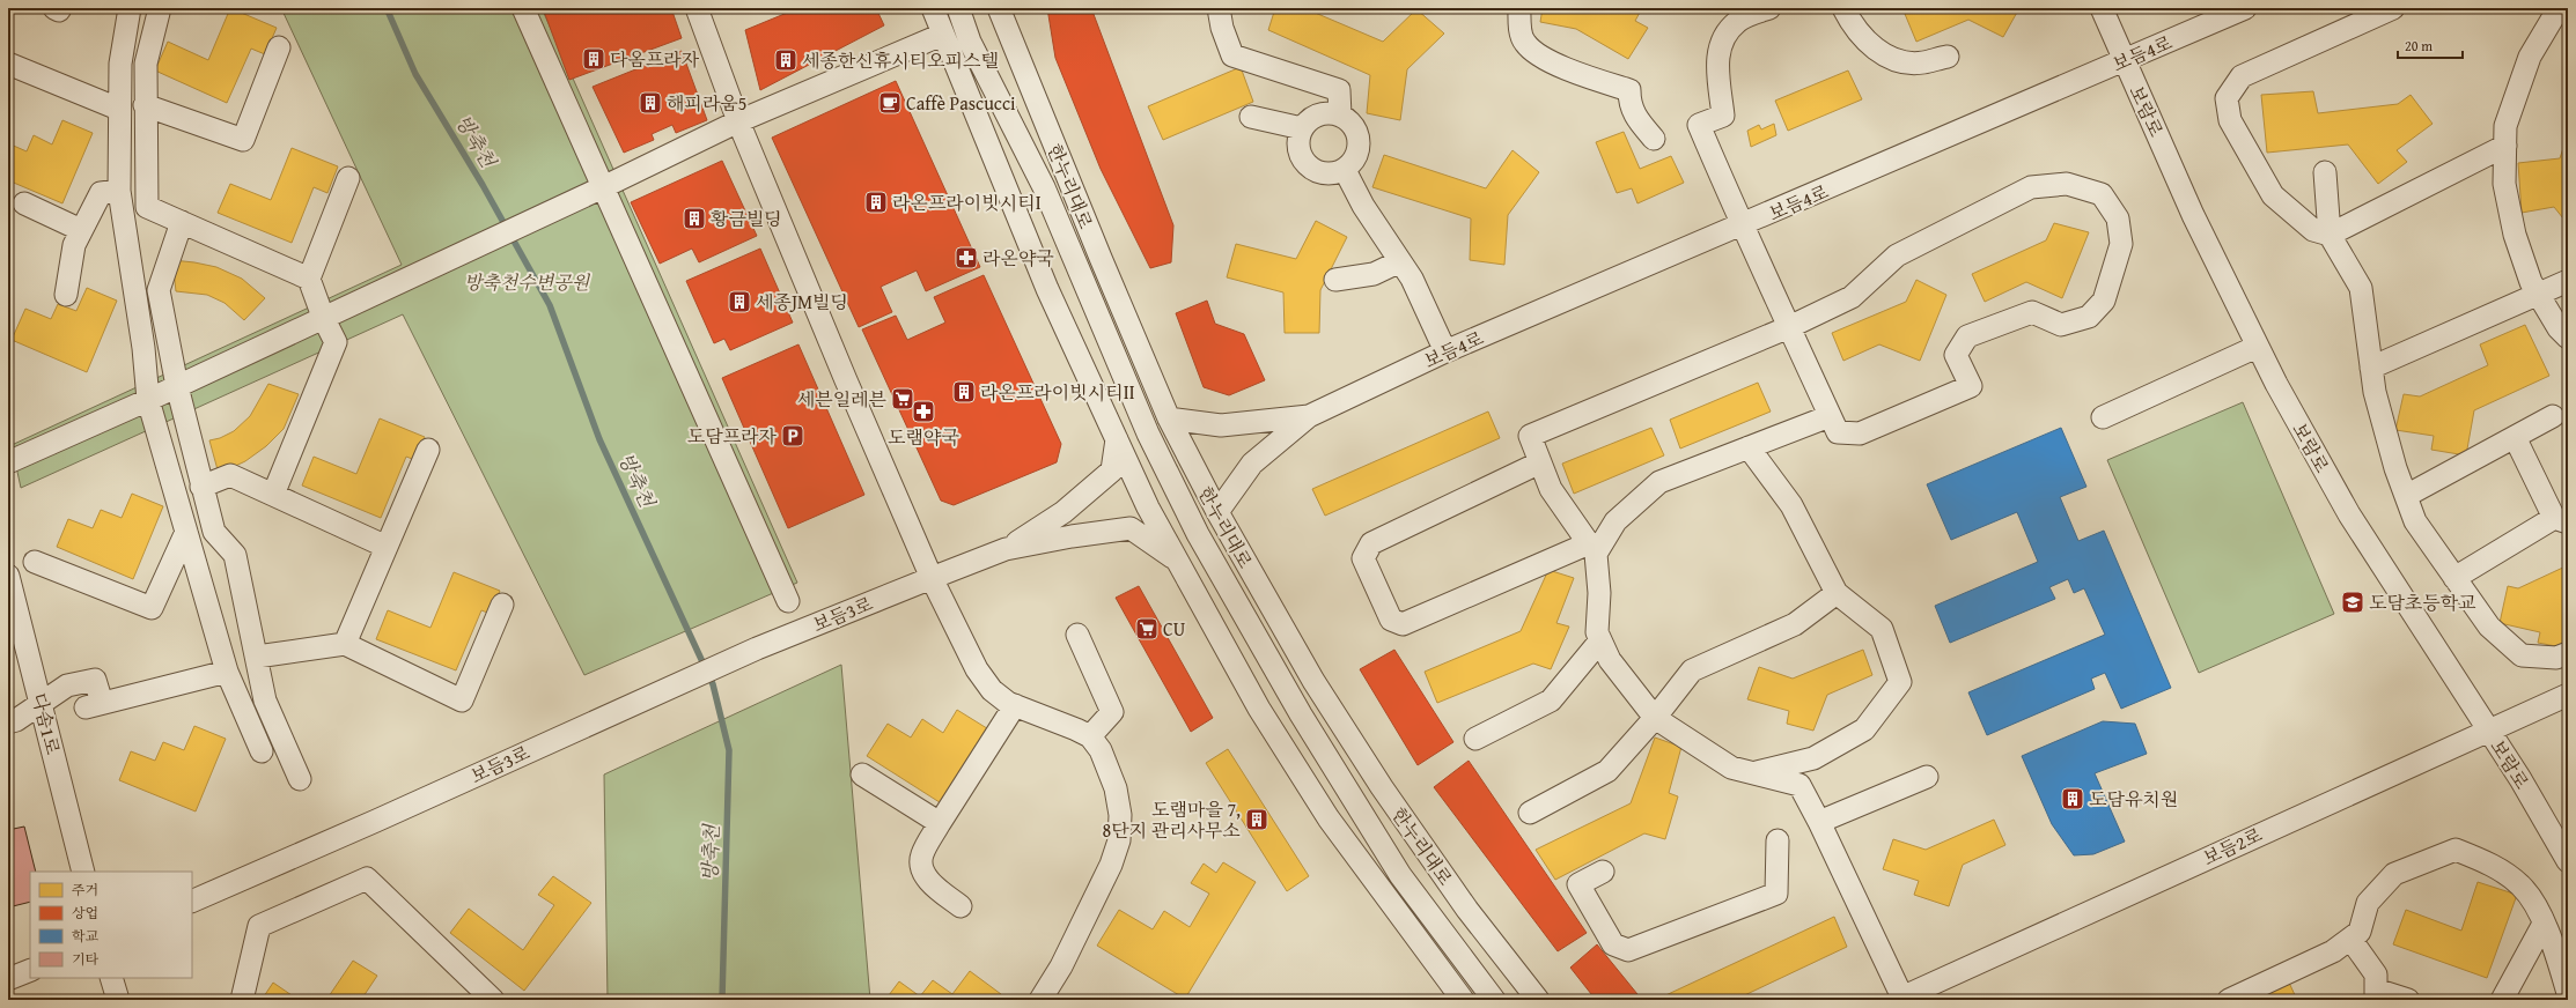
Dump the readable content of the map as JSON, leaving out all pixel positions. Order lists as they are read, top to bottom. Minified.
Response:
{"streets":{"street":["보듬4로","보람로","한누리대로","보듬3로","다솜1로","보듬2로"]},"crossings":[["보듬4로","보람로"],["보람로","보듬2로"]],"water":["방축천"],"parks":["방축천수변공원"],"places":{"building":["다옴프라자","세종한신휴시티오피스텔","해피라움5","라온프라이빗시티Ⅰ","황금빌딩","세종JM빌딩","라온프라이빗시티Ⅱ","도담유치원","도램마을 7, 8단지 관리사무소"],"cafe":["Caffè Pascucci"],"pharmacy":["라온약국","도램약국"],"supermarket":["세븐일레븐","CU"],"parking":["도담프라자"],"school or university":["도담초등학교"]},"legend":["주거","상업","학교","기타"],"scale_bar":"20 m"}
